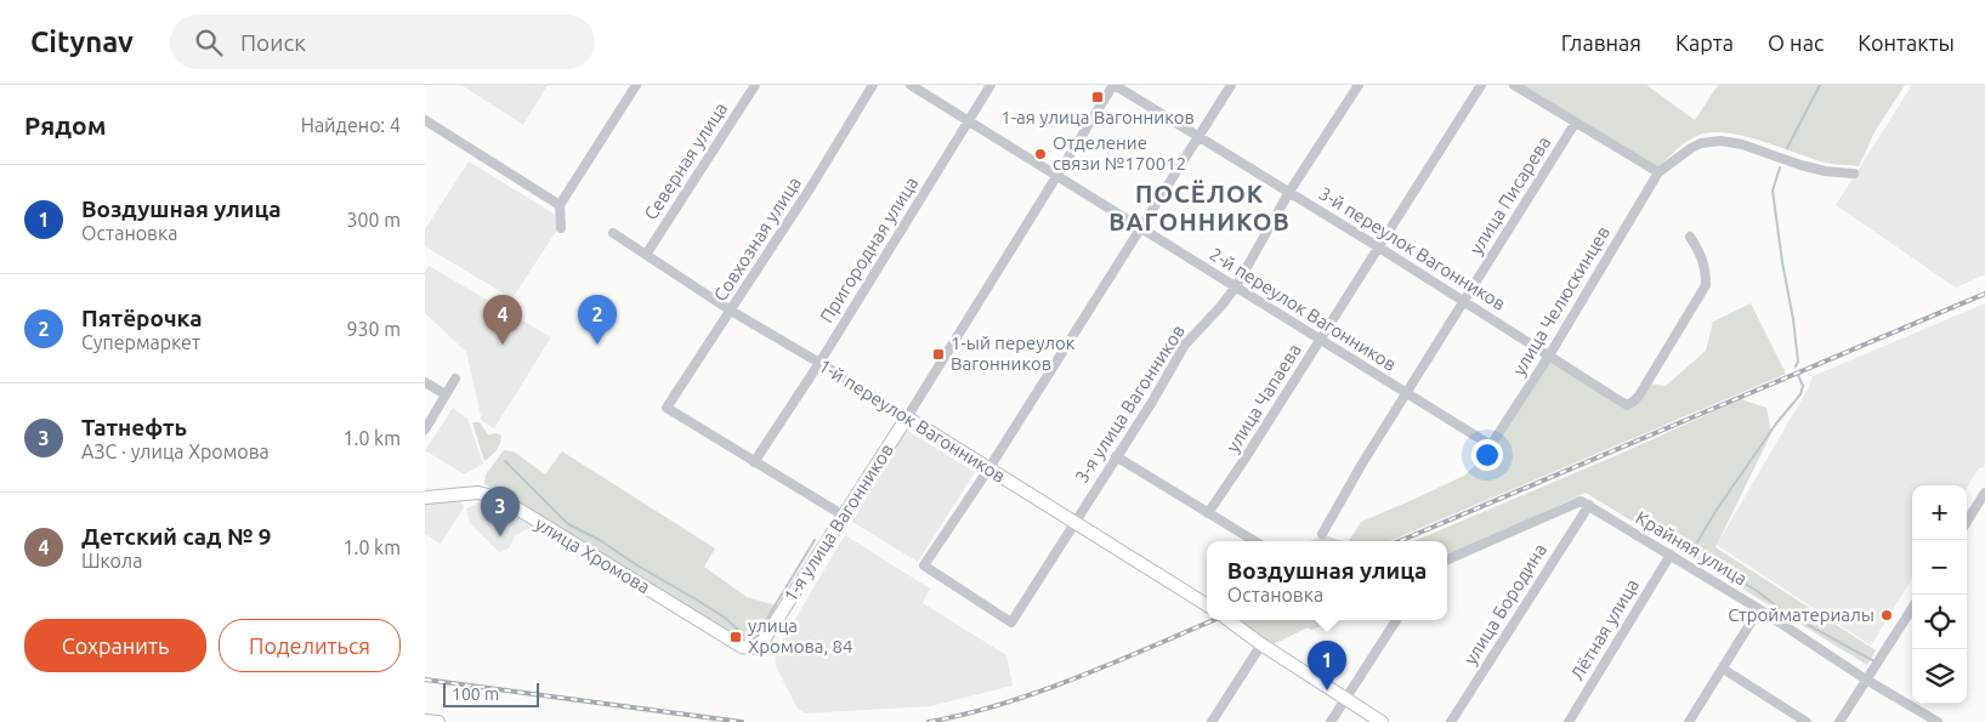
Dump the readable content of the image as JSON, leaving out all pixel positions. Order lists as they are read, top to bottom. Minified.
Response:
{"streets":{"main road":["1-й переулок Вагонников","1-я улица Вагонников","улица Хромова"],"street":["Северная улица","улица Писарева","Совхозная улица","3-й переулок Вагонников","Пригородная улица","улица Челюскинцев","2-й переулок Вагонников","улица Чапаева","3-я улица Вагонников","Крайняя улица","улица Бородина","Лётная улица"]},"crossings":[["Северная улица","1-й переулок Вагонников"],["улица Писарева","3-й переулок Вагонников"],["улица Писарева","2-й переулок Вагонников"],["Совхозная улица","Пригородная улица"],["Совхозная улица","1-й переулок Вагонников"],["3-й переулок Вагонников","улица Челюскинцев"],["3-й переулок Вагонников","улица Чапаева"],["3-й переулок Вагонников","3-я улица Вагонников"],["3-й переулок Вагонников","1-я улица Вагонников"],["Пригородная улица","2-й переулок Вагонников"],["Пригородная улица","1-й переулок Вагонников"],["улица Челюскинцев","2-й переулок Вагонников"],["2-й переулок Вагонников","улица Чапаева"],["2-й переулок Вагонников","3-я улица Вагонников"],["2-й переулок Вагонников","1-я улица Вагонников"],["3-я улица Вагонников","1-й переулок Вагонников"],["1-й переулок Вагонников","1-я улица Вагонников"],["1-я улица Вагонников","улица Хромова"],["Крайняя улица","улица Бородина"],["Крайняя улица","Лётная улица"]],"districts":["ПОСЁЛОК ВАГОННИКОВ"],"places":{"transit":["1-ая улица Вагонников","1-ый переулок Вагонников","улица Хромова, 84"],"other":["Отделение связи №170012","Стройматериалы"]},"scale_bar":"100 m","page":{"header":"Citynav","search":"Поиск","nav":["Главная","Карта","О нас","Контакты"],"heading":["Рядом","Найдено: 4"],"list":[{"mark":"1","name":"Воздушная улица","note":"Остановка","value":"300 m"},{"mark":"2","name":"Пятёрочка","note":"Супермаркет","value":"930 m"},{"mark":"3","name":"Татнефть","note":"АЗС · улица Хромова","value":"1.0 km"},{"mark":"4","name":"Детский сад № 9","note":"Школа","value":"1.0 km"}],"pins":["2","4","3","1"],"map_buttons":["+","−"],"popup":["Воздушная улица","Остановка"],"buttons":["Сохранить","Поделиться"],"scale":"100 m"}}
